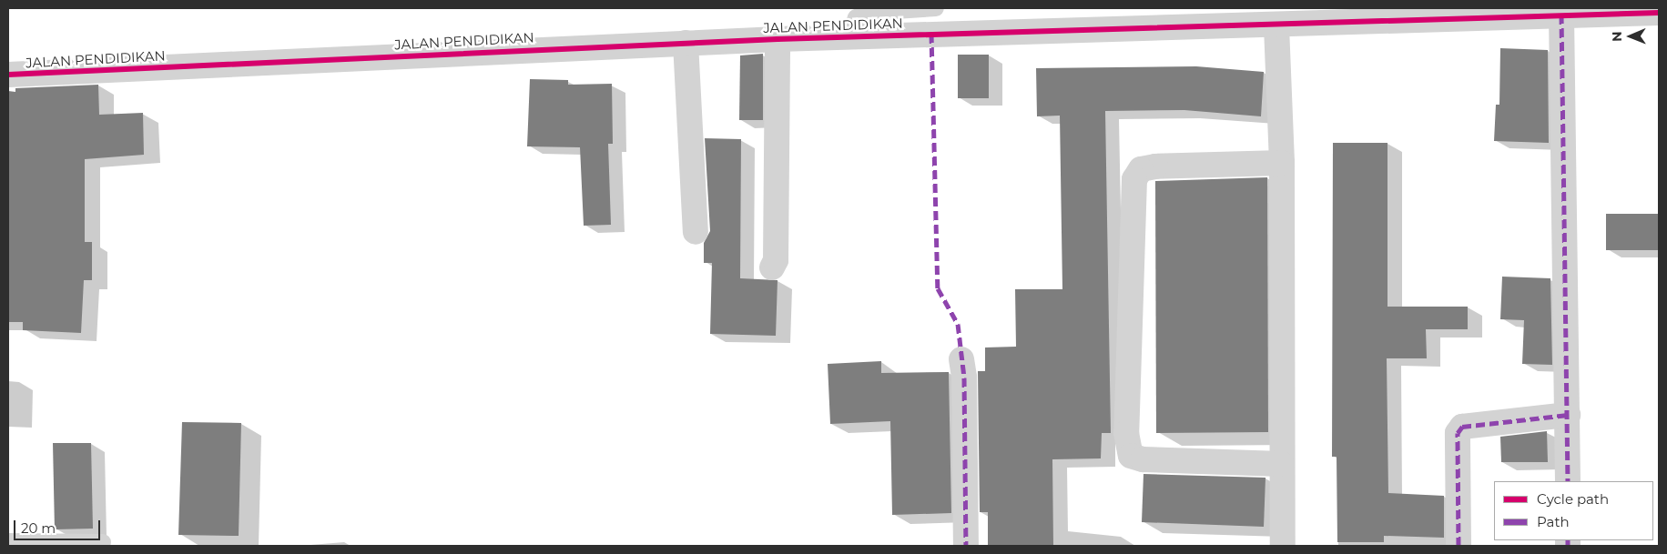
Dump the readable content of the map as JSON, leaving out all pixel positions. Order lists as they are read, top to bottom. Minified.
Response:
{"streets":{"street":["JALAN PENDIDIKAN"]},"legend":["Cycle path","Path"],"scale_bar":"20 m","north":"left"}
